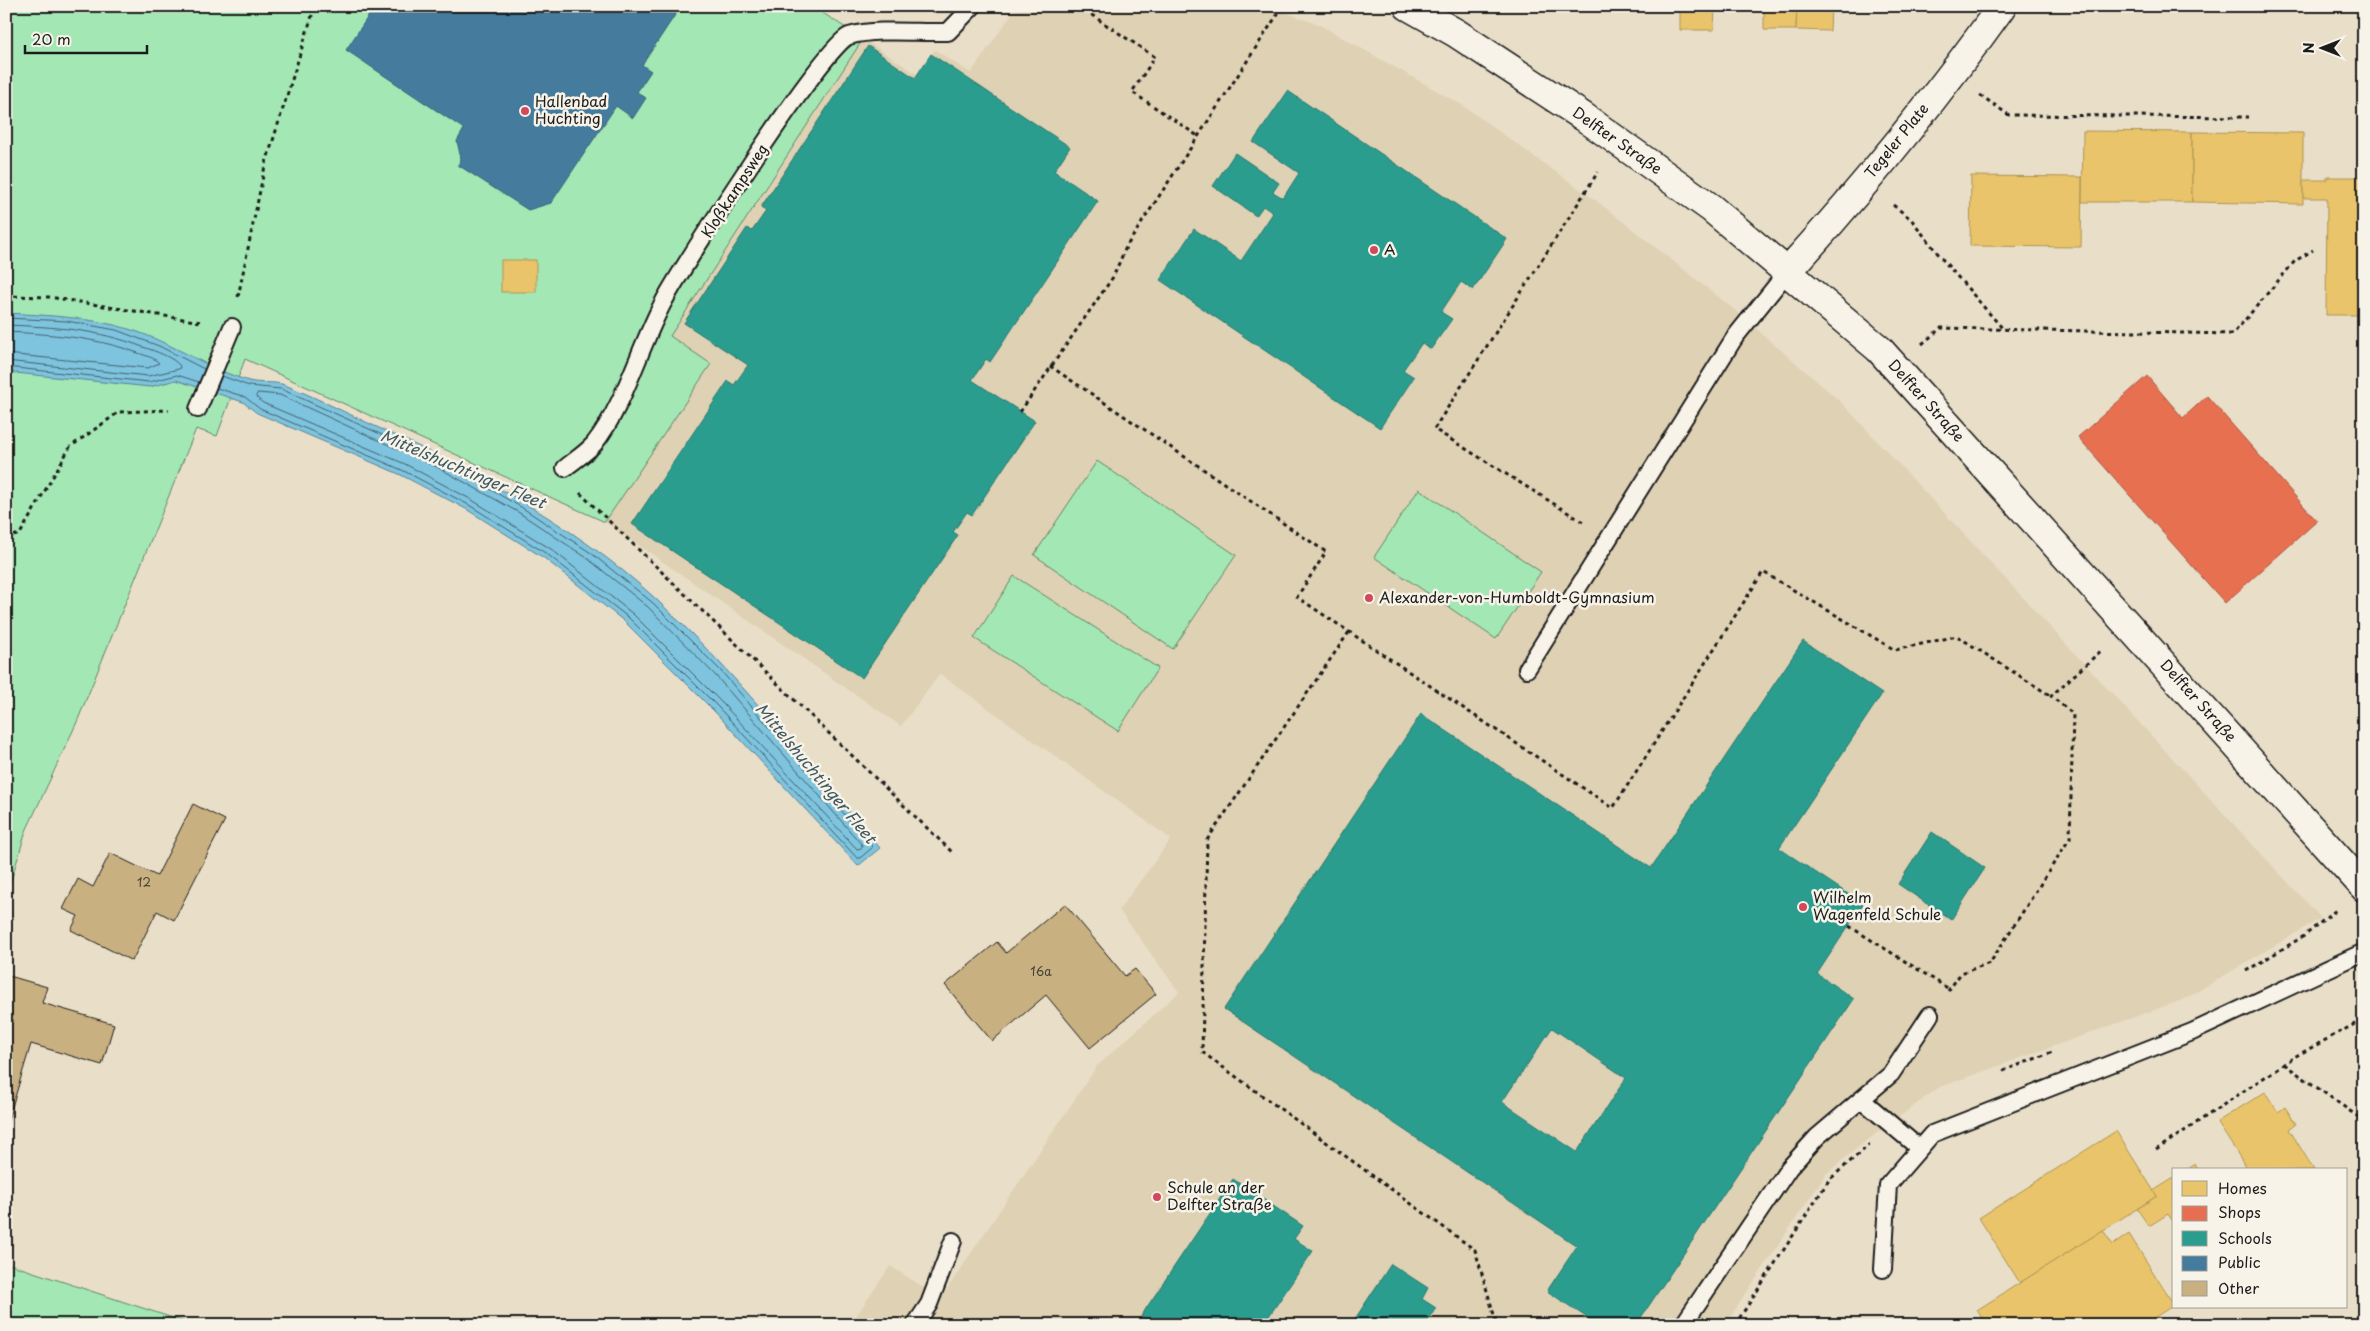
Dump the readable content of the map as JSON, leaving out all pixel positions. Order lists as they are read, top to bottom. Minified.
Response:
{"streets":{"street":["Delfter Straße","Tegeler Plate"],"lane":["Kloßkampsweg"]},"crossings":[["Delfter Straße","Tegeler Plate"]],"water":["Mittelshuchtinger Fleet"],"places":["Hallenbad Huchting","A","Alexander-von-Humboldt-Gymnasium","Wilhelm Wagenfeld Schule","Schule an der Delfter Straße"],"house_numbers":["12","16a"],"legend":["Homes","Shops","Schools","Public","Other"],"scale_bar":"20 m","north":"left"}
